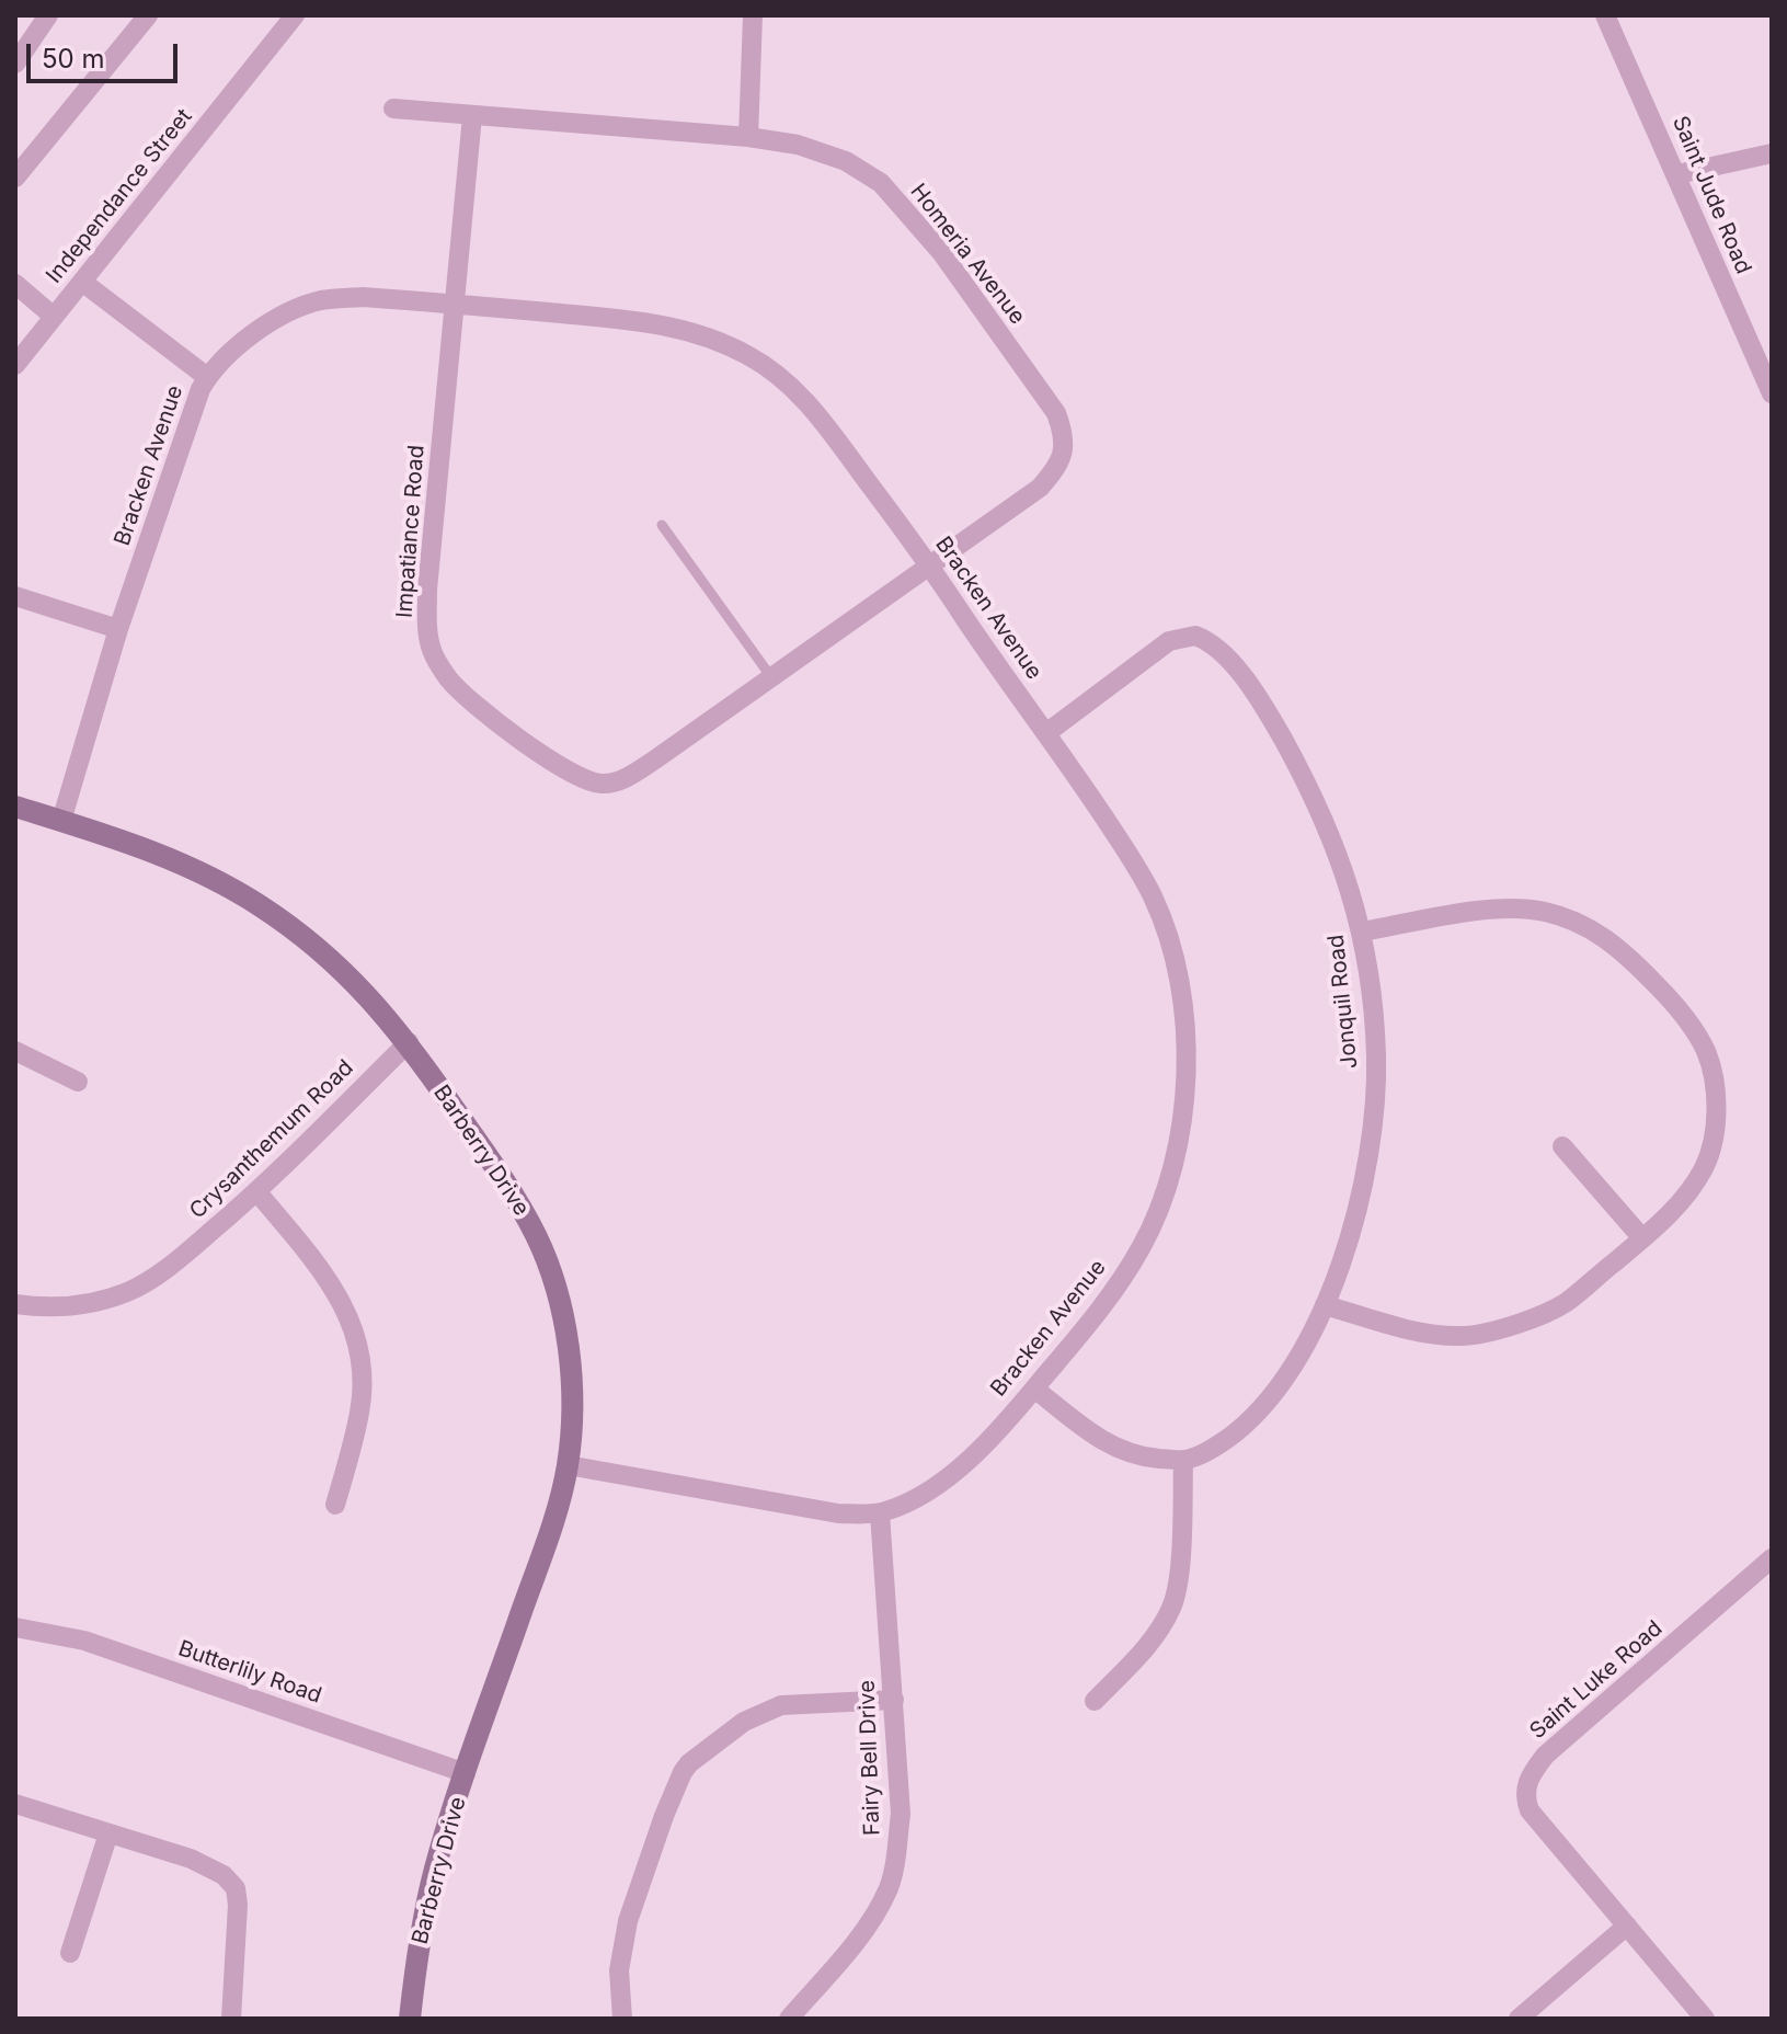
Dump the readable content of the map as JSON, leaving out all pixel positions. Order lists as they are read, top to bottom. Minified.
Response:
{"streets":{"street":["Saint Jude Road","Independance Street","Homeria Avenue","Bracken Avenue","Impatiance Road","Jonquil Road","Crysanthemum Road","Barberry Drive","Butterlily Road","Saint Luke Road","Fairy Bell Drive"]},"crossings":[["Homeria Avenue","Bracken Avenue"],["Homeria Avenue","Impatiance Road"],["Bracken Avenue","Impatiance Road"],["Bracken Avenue","Jonquil Road"],["Bracken Avenue","Barberry Drive"],["Bracken Avenue","Fairy Bell Drive"],["Crysanthemum Road","Barberry Drive"],["Barberry Drive","Butterlily Road"]],"scale_bar":"50 m"}
